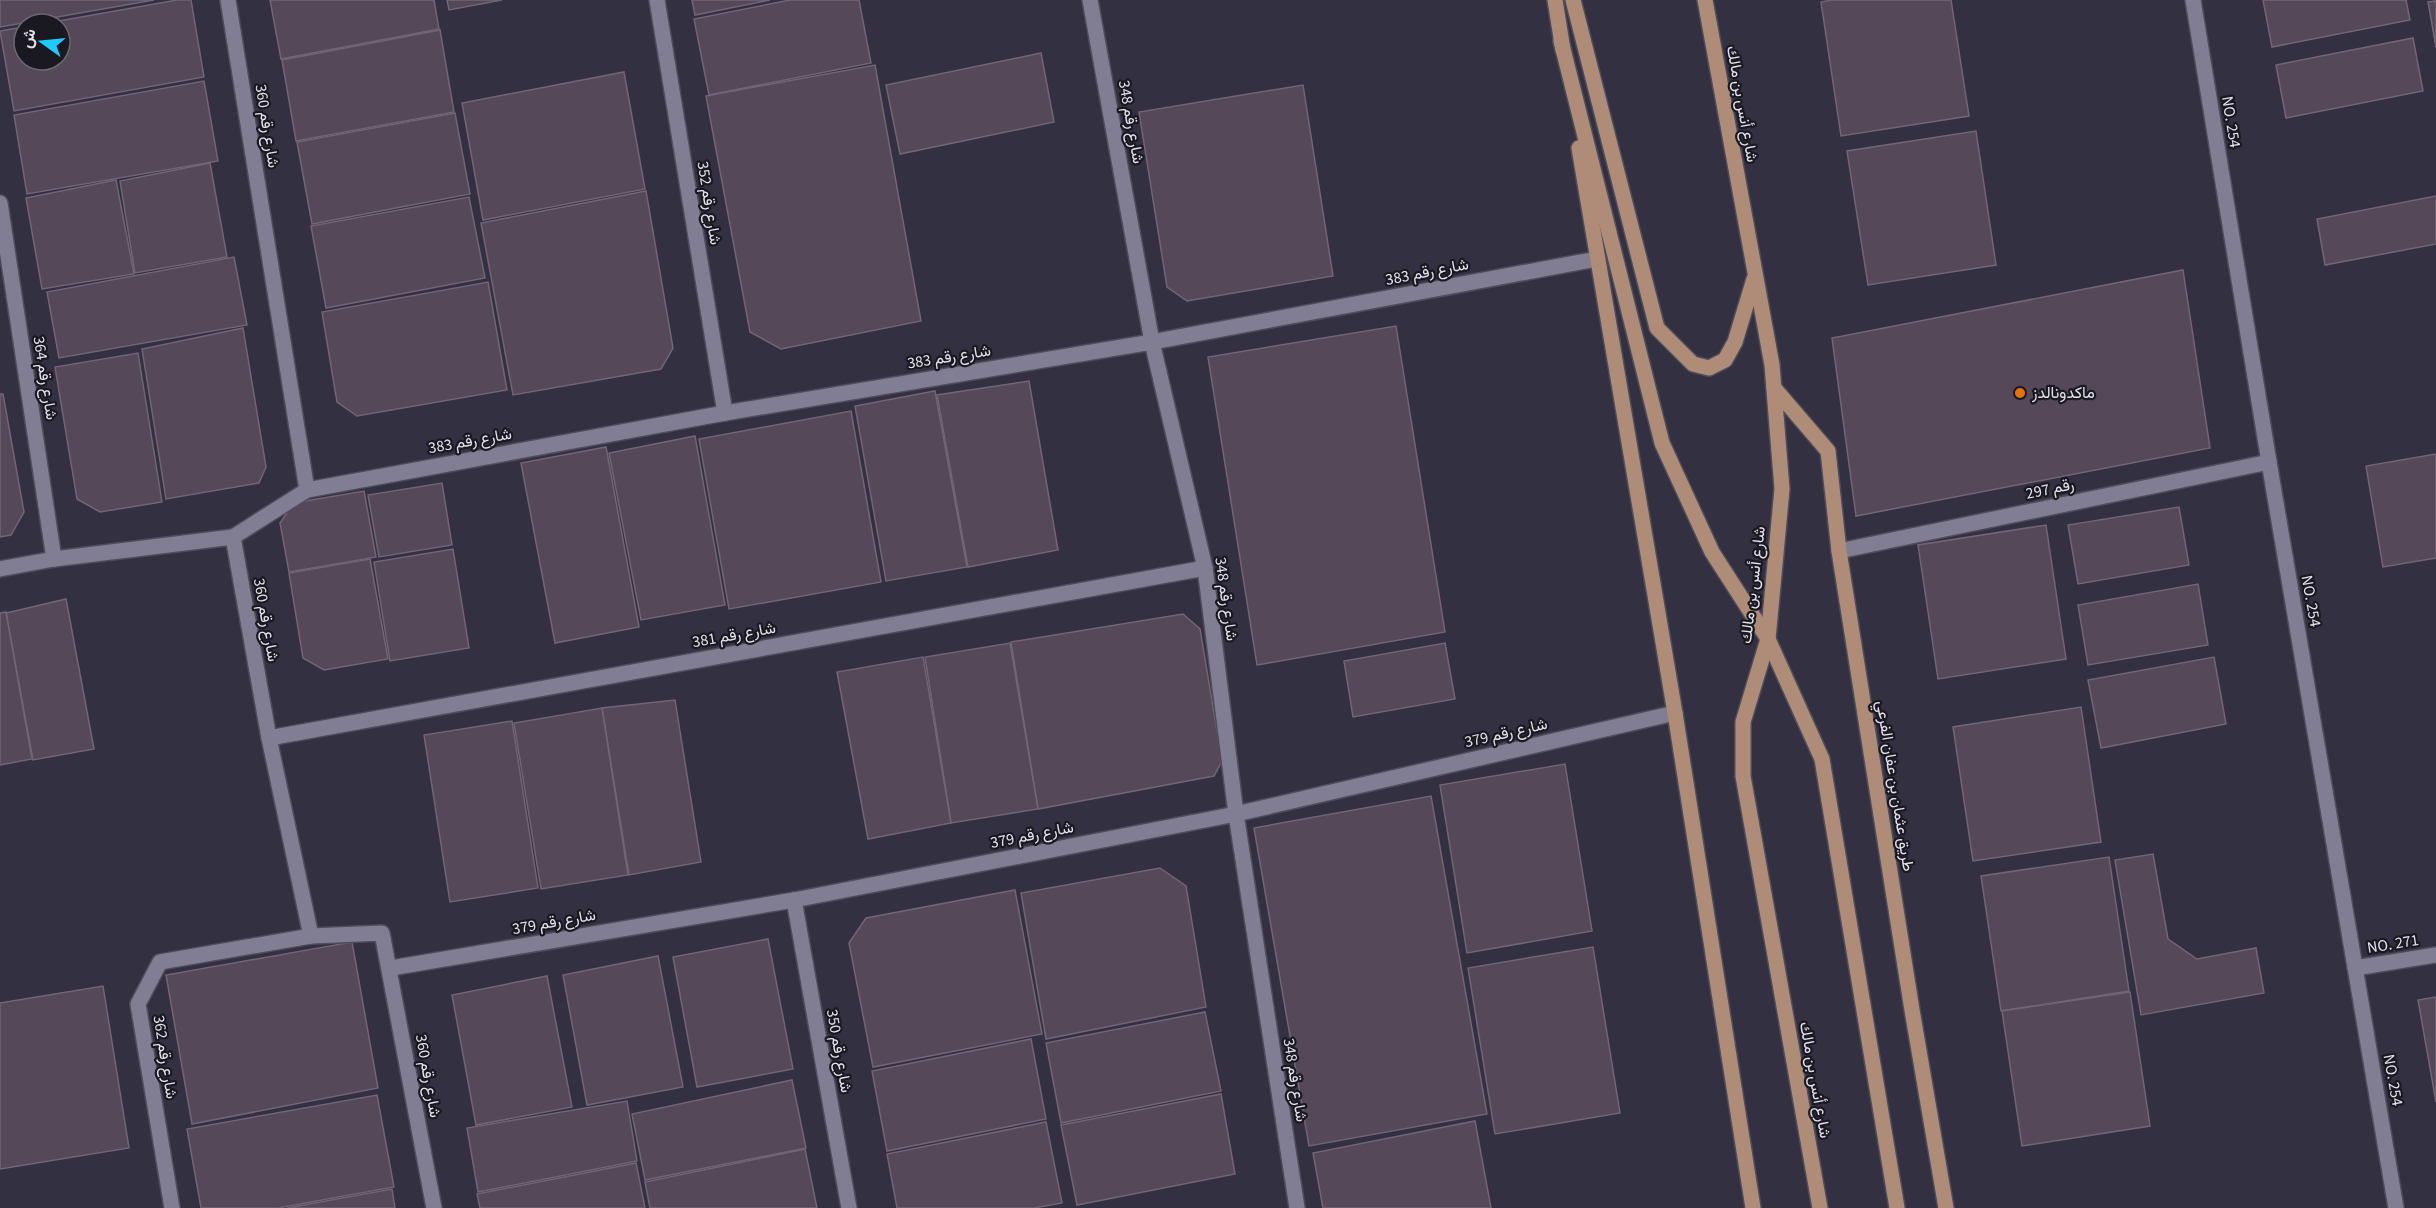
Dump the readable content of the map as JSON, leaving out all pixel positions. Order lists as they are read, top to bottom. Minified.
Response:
{"streets":{"main road":["شارع أنس بن مالك","طريق عثمان بن عفان الفرعي"],"street":["شارع رقم 348","NO. 254","شارع رقم 360","شارع رقم 352","شارع رقم 383","شارع رقم 364","رقم 297","شارع رقم 381","شارع رقم 379","NO. 271","شارع رقم 350","شارع رقم 362"]},"crossings":[["شارع أنس بن مالك","طريق عثمان بن عفان الفرعي"],["شارع رقم 348","شارع رقم 383"],["شارع رقم 348","شارع رقم 381"],["شارع رقم 348","شارع رقم 379"],["NO. 254","رقم 297"],["NO. 254","NO. 271"],["شارع رقم 360","شارع رقم 383"],["شارع رقم 360","شارع رقم 381"],["شارع رقم 360","شارع رقم 379"],["شارع رقم 360","شارع رقم 362"],["شارع رقم 352","شارع رقم 383"],["رقم 297","طريق عثمان بن عفان الفرعي"],["شارع رقم 379","شارع رقم 350"]],"places":["ماكدونالدز"],"north":"left"}
